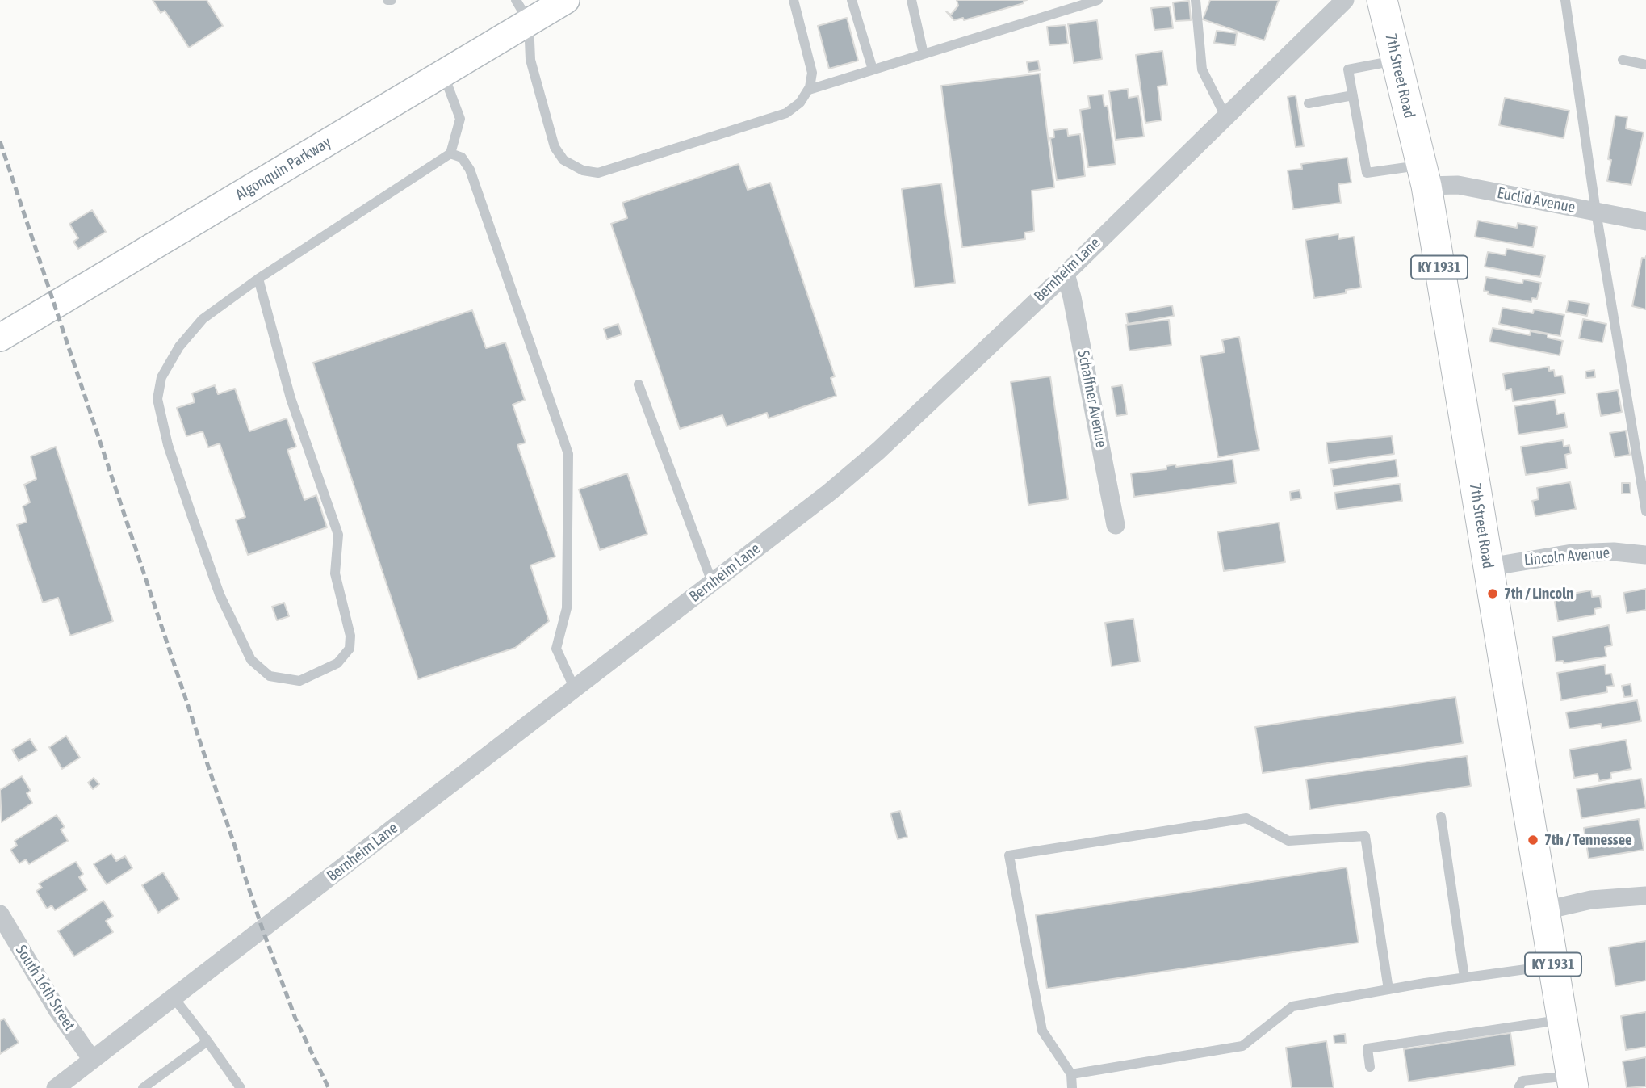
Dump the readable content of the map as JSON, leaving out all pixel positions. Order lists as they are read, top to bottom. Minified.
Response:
{"streets":{"main road":["7th Street Road","Algonquin Parkway","KY 1931"],"street":["Euclid Avenue","Bernheim Lane","Schaffner Avenue","Lincoln Avenue","South 16th Street"]},"crossings":[["7th Street Road","Euclid Avenue"],["7th Street Road","Lincoln Avenue"],["Bernheim Lane","Schaffner Avenue"],["Bernheim Lane","South 16th Street"]],"places":["7th / Lincoln","7th / Tennessee"]}
